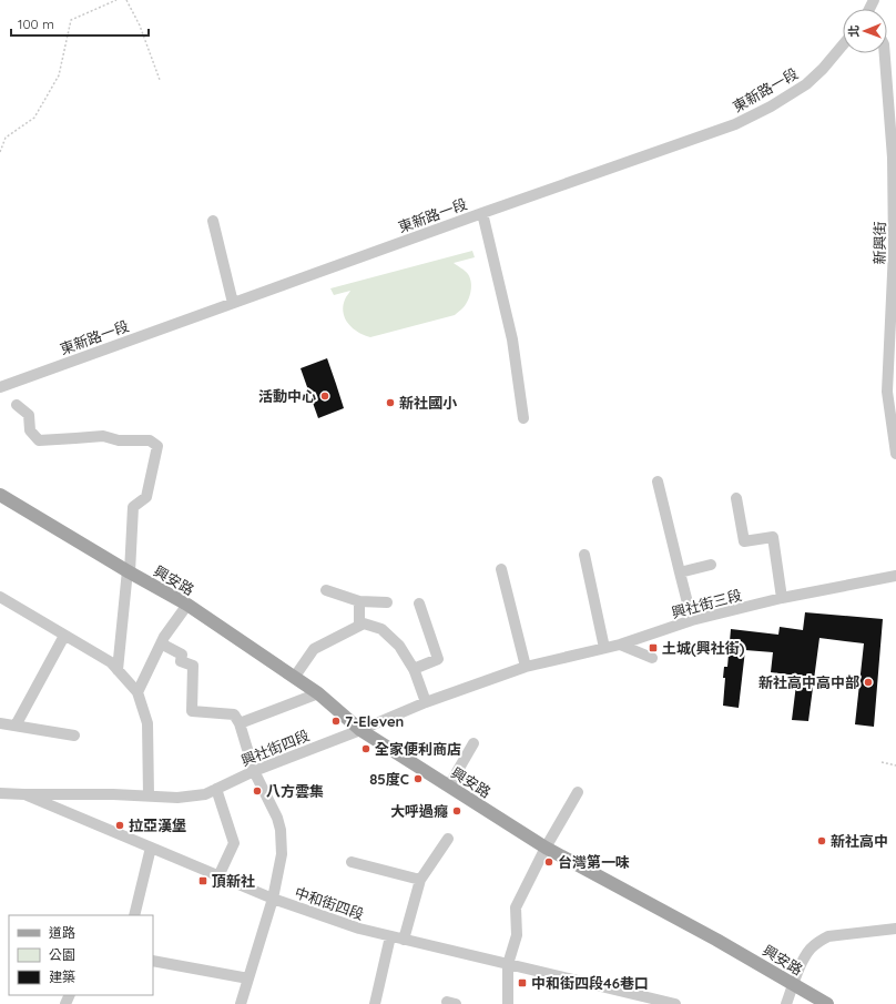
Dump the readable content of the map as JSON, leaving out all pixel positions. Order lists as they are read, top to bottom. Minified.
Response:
{"streets":{"main road":["興安路"],"street":["東新路一段","新興街","興社街三段","興社街四段","中和街四段"]},"crossings":[["興安路","興社街四段"],["興社街三段","興社街四段"],["興社街四段","中和街四段"]],"places":{"other":["活動中心","新社國小","新社高中高中部","7-Eleven","全家便利商店","85度C","八方雲集","大呼過癮","拉亞漢堡","新社高中","台灣第一味"],"transit":["土城(興社街)","頂新社","中和街四段46巷口"]},"legend":["道路","公園","建築"],"scale_bar":"100 m","north":"left"}
